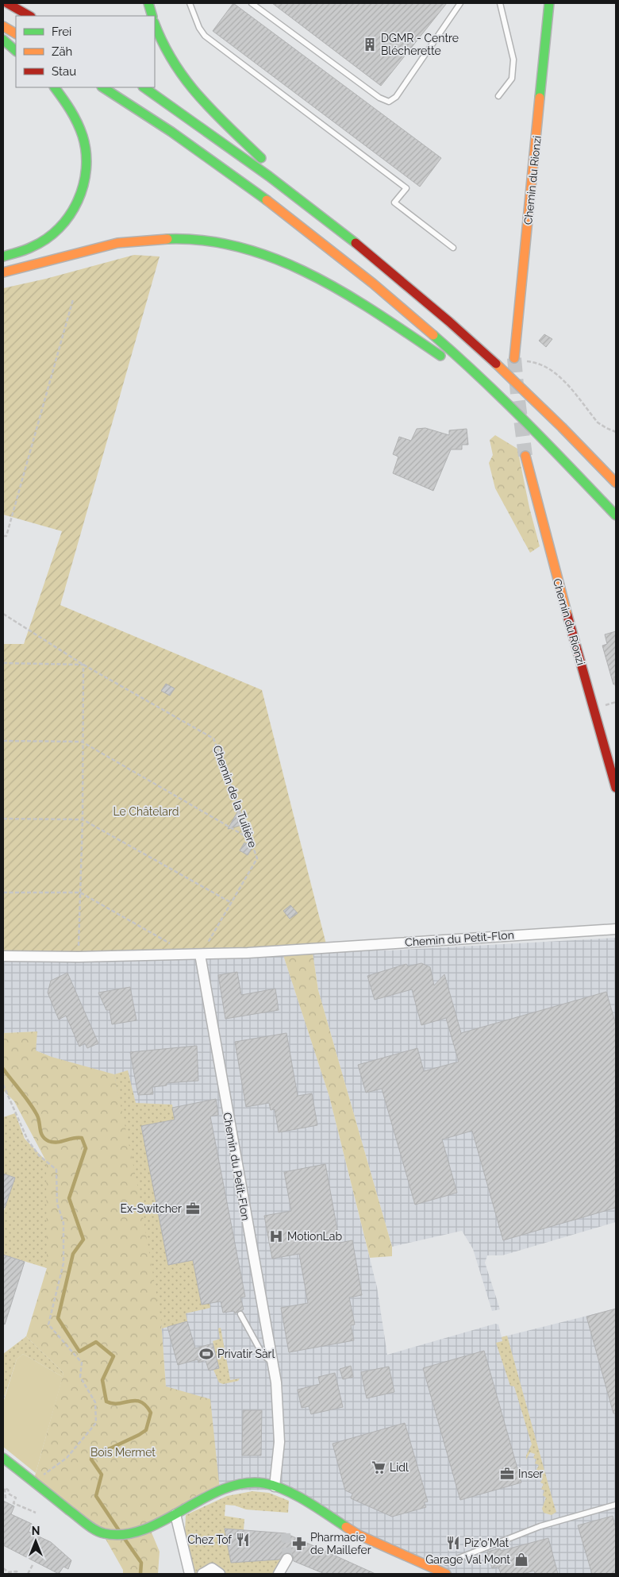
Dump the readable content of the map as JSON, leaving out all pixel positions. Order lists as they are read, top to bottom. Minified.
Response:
{"streets":{"main road":["Chemin du Rionzi"],"street":["Chemin du Petit-Flon"],"path":["Chemin de la Tuilière"]},"parks":["Le Châtelard","Bois Mermet"],"places":{"building":["DGMR - Centre Blécherette"],"office":["Ex-Switcher","Inser"],"hospital":["MotionLab"],"sports":["Privatir Sàrl"],"supermarket":["Lidl"],"restaurant":["Chez Tof","Piz'o'Mat"],"pharmacy":["Pharmacie de Maillefer"],"shop":["Garage Val Mont"]},"legend":["Frei","Zäh","Stau"],"north":"top"}
